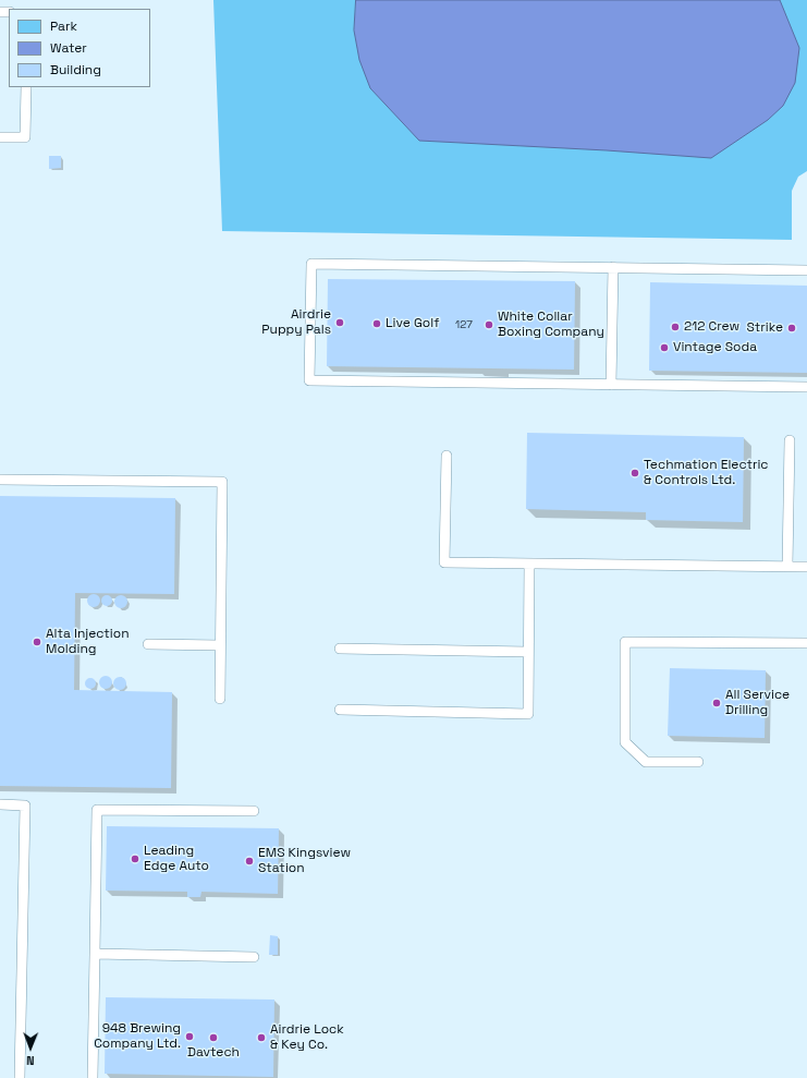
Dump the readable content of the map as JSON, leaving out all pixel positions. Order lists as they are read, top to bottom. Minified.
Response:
{"places":["Airdrie Puppy Pals","Live Golf","White Collar Boxing Company","212 Crew","Strike","Vintage Soda","Techmation Electric & Controls Ltd.","Alta Injection Molding","All Service Drilling","Leading Edge Auto","EMS Kingsview Station","948 Brewing Company Ltd.","Davtech","Airdrie Lock & Key Co."],"house_numbers":["127"],"legend":["Park","Water","Building"],"north":"bottom"}
